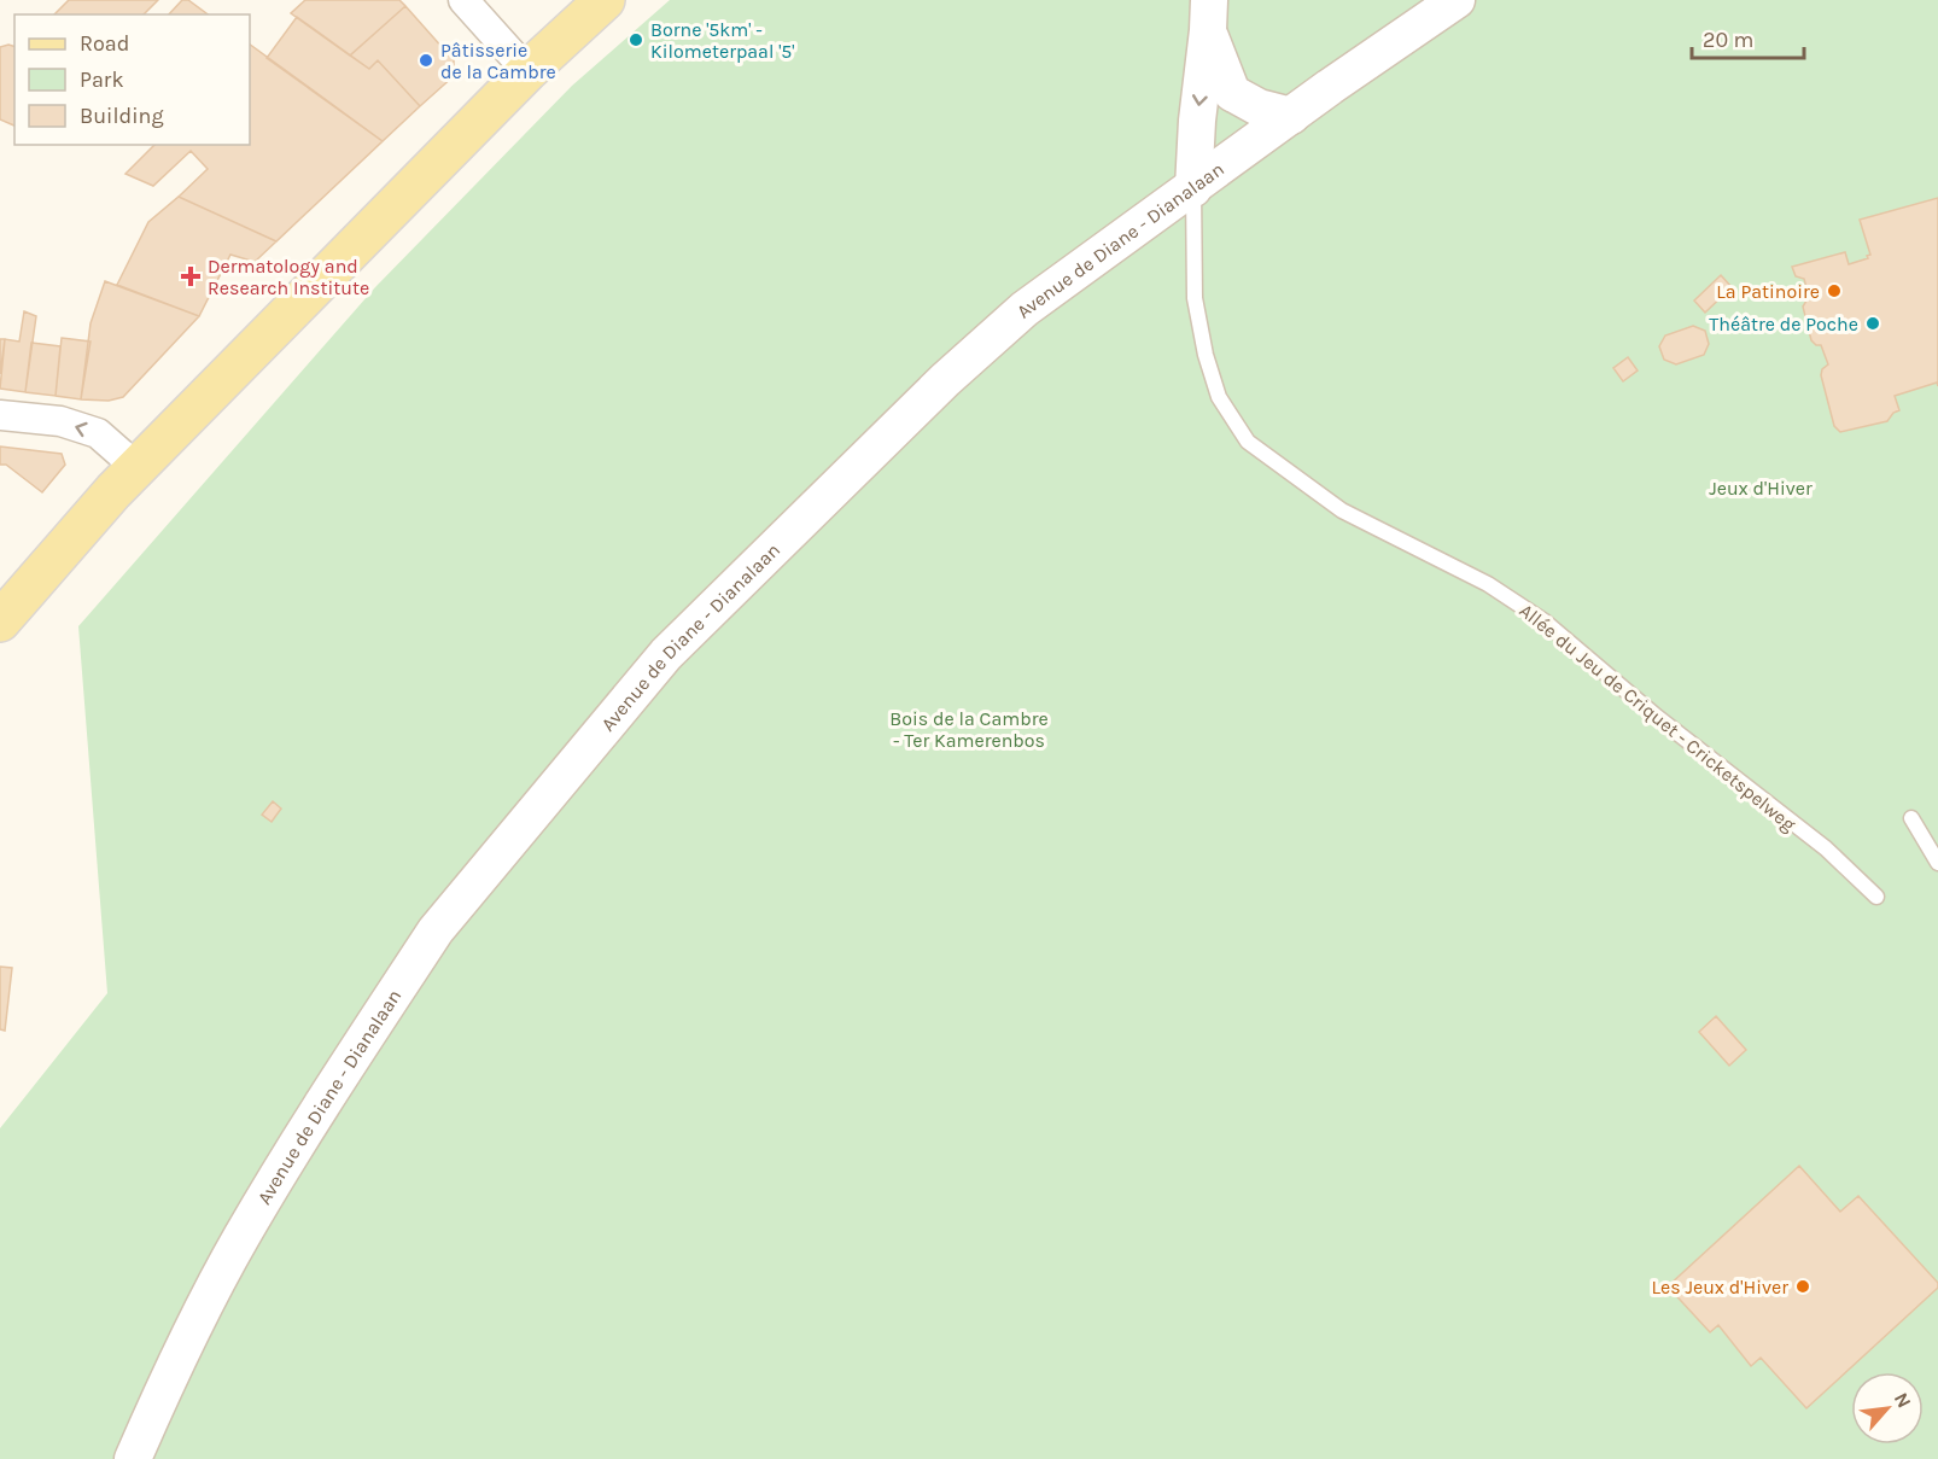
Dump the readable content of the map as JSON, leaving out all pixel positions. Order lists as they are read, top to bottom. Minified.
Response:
{"streets":{"street":["Avenue de Diane - Dianalaan"],"lane":["Allée du Jeu de Criquet - Cricketspelweg"]},"crossings":[["Avenue de Diane - Dianalaan","Allée du Jeu de Criquet - Cricketspelweg"]],"parks":["Jeux d'Hiver","Bois de la Cambre - Ter Kamerenbos"],"places":{"other":["Borne '5km' - Kilometerpaal '5'","Pâtisserie de la Cambre","La Patinoire","Théâtre de Poche","Les Jeux d'Hiver"],"health":["Dermatology and Research Institute"]},"legend":["Road","Park","Building"],"scale_bar":"20 m","north":"top right"}
